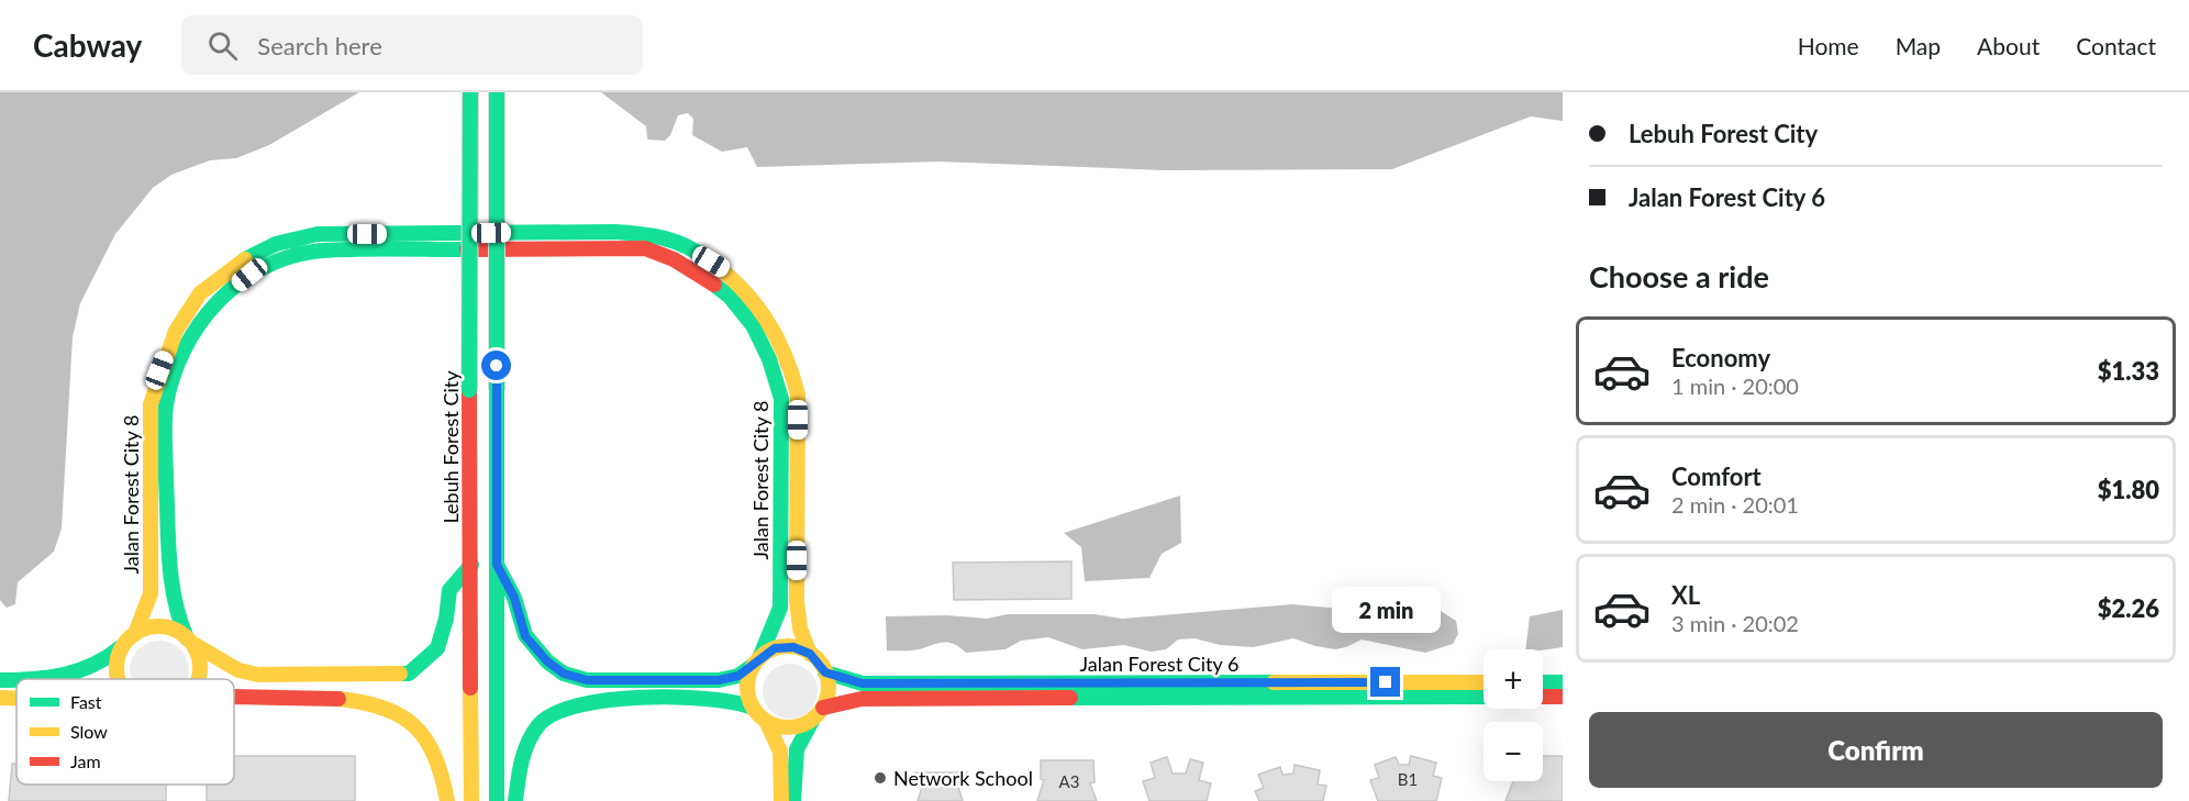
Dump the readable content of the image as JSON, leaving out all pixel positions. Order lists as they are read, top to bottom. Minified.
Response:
{"streets":{"street":["Lebuh Forest City","Jalan Forest City 8","Jalan Forest City 6"]},"crossings":[["Jalan Forest City 8","Jalan Forest City 6"]],"places":["Network School"],"house_numbers":["B1","A3"],"legend":["Fast","Slow","Jam"],"page":{"header":"Cabway","search":"Search here","nav":["Home","Map","About","Contact"],"banner":["Lebuh Forest City","Jalan Forest City 6"],"heading":"Choose a ride","list":[{"name":"Economy","note":"1 min · 20:00","value":"$1.33"},{"name":"Comfort","note":"2 min · 20:01","value":"$1.80"},{"name":"XL","note":"3 min · 20:02","value":"$2.26"}],"bubble":"2 min","map_buttons":["+","−"],"buttons":"Confirm"}}
